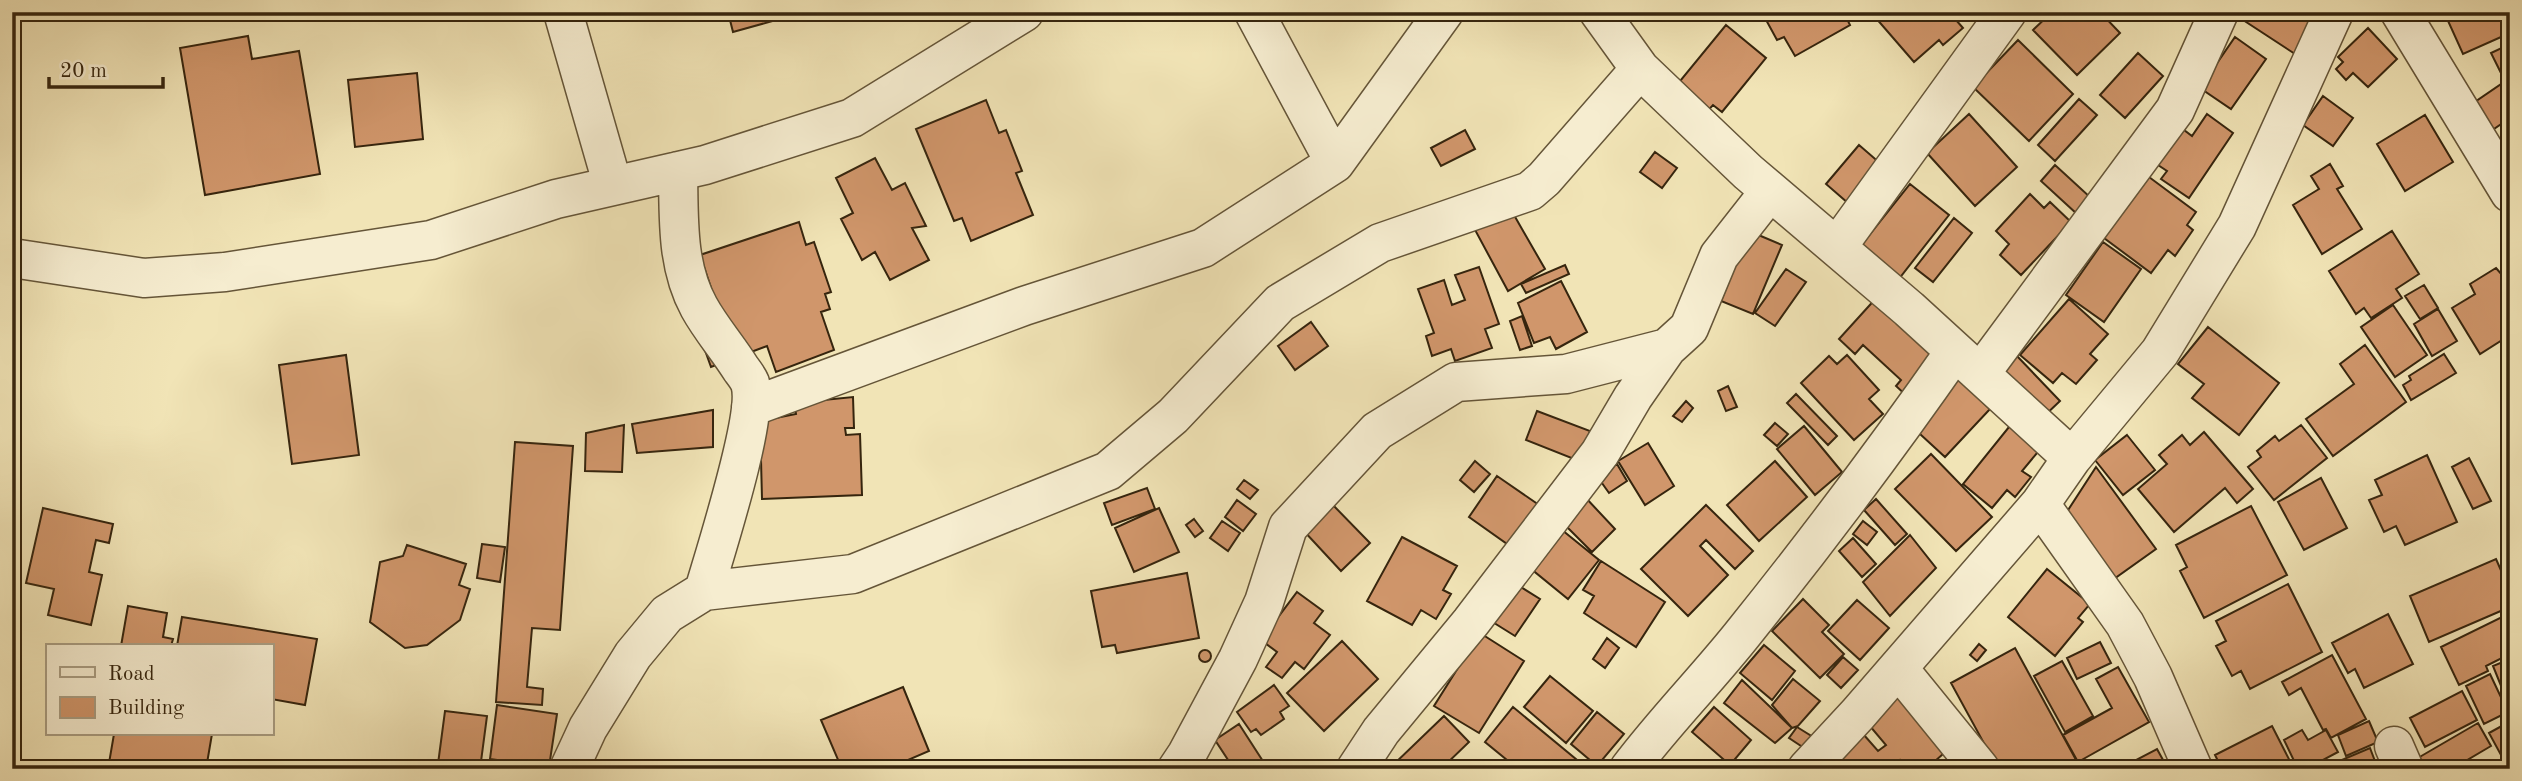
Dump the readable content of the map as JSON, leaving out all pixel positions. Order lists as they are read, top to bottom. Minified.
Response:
{"legend":["Road","Building"],"scale_bar":"20 m"}
